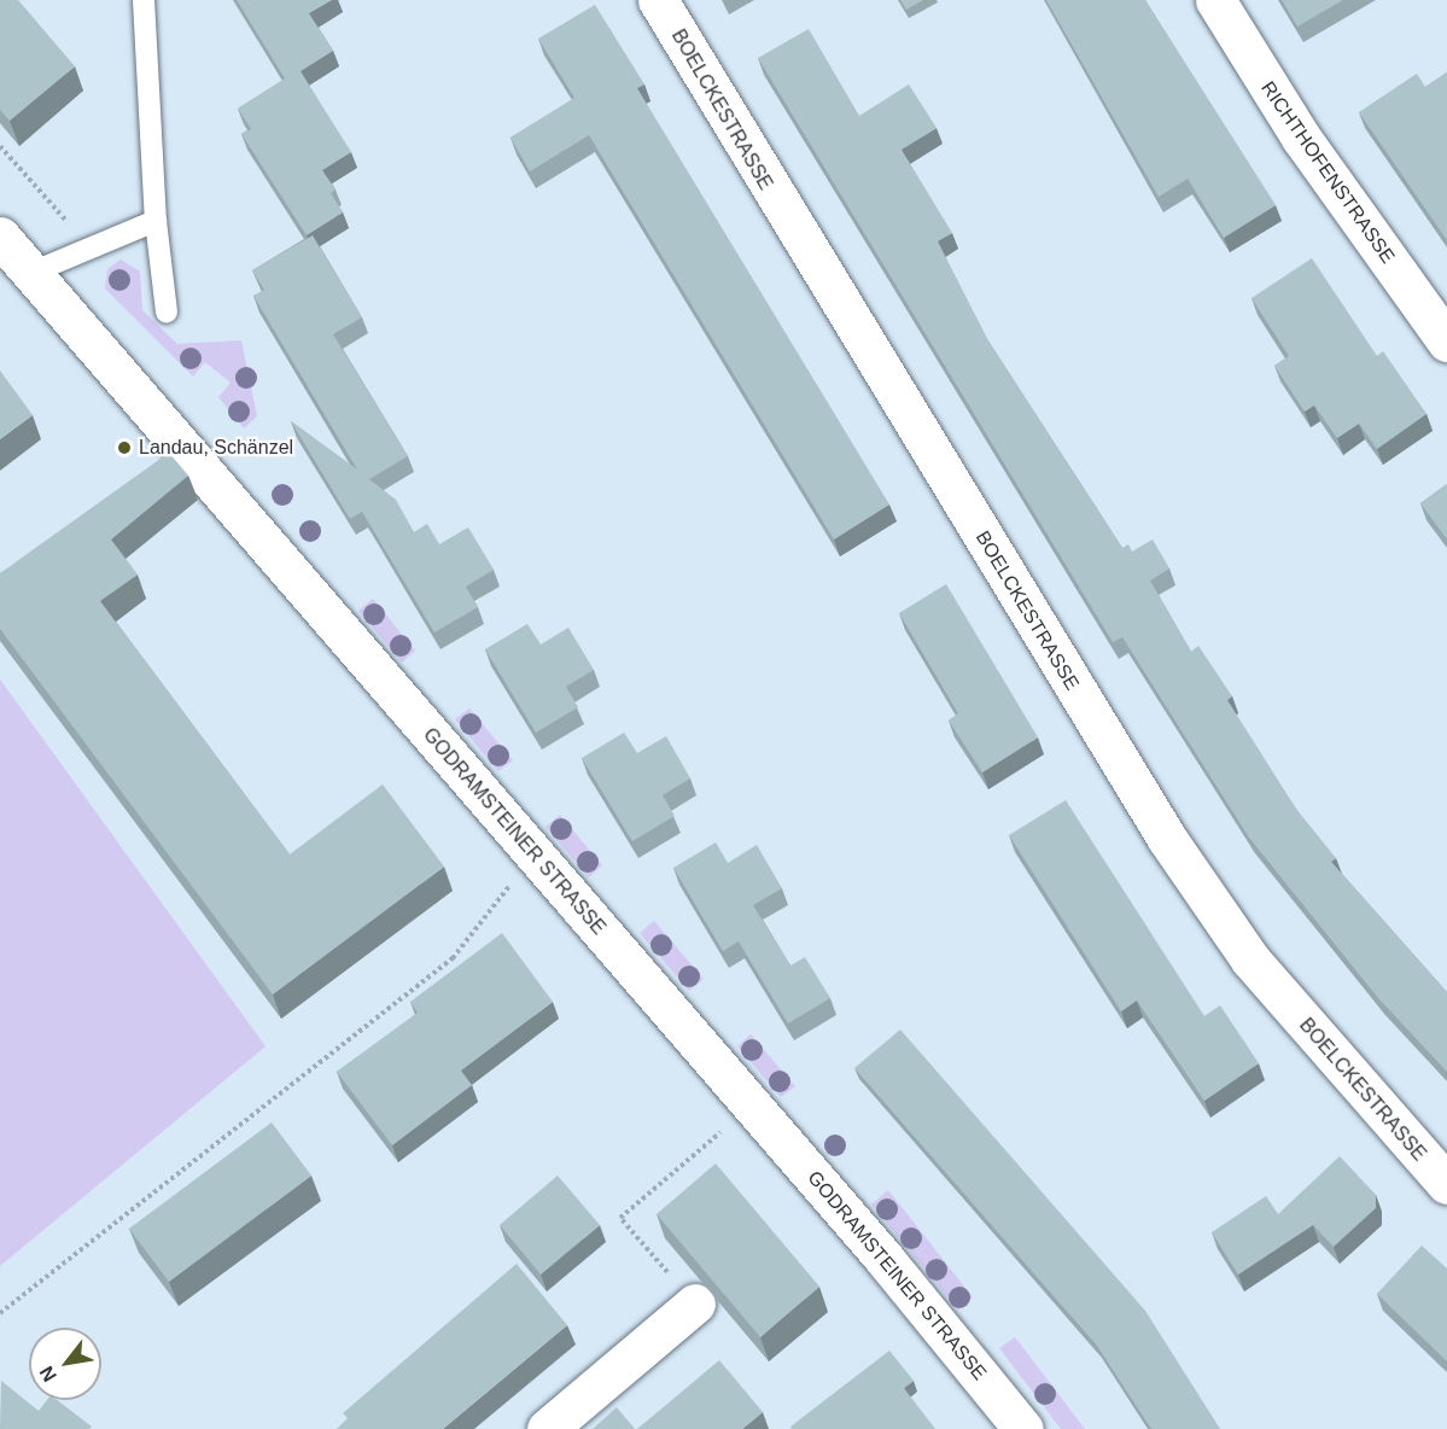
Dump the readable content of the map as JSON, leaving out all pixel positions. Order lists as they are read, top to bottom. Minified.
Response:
{"streets":{"street":["BOELCKESTRASSE","RICHTHOFENSTRASSE","GODRAMSTEINER STRASSE"]},"places":["Landau, Schänzel"],"north":"bottom left"}
